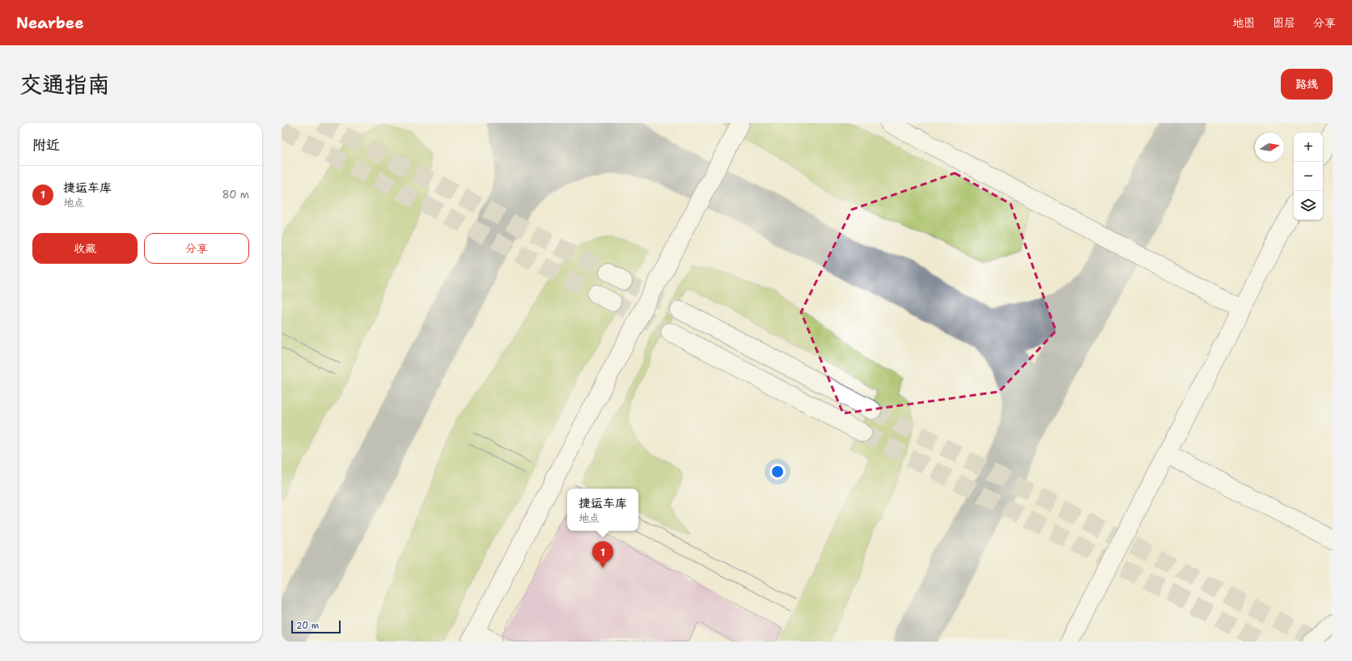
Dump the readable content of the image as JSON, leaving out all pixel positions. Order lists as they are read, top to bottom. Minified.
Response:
{"scale_bar":"20 m","north":"right","page":{"header":"Nearbee","nav":["地图","图层","分享"],"title":"交通指南","buttons":["路线",["收藏","分享"]],"heading":"附近","map_buttons":["+","−"],"list":[{"mark":"1","name":"捷运车库","note":"地点","value":"80 m"}],"popup":["捷运车库","地点"],"pins":"1","scale":"20 m"}}
